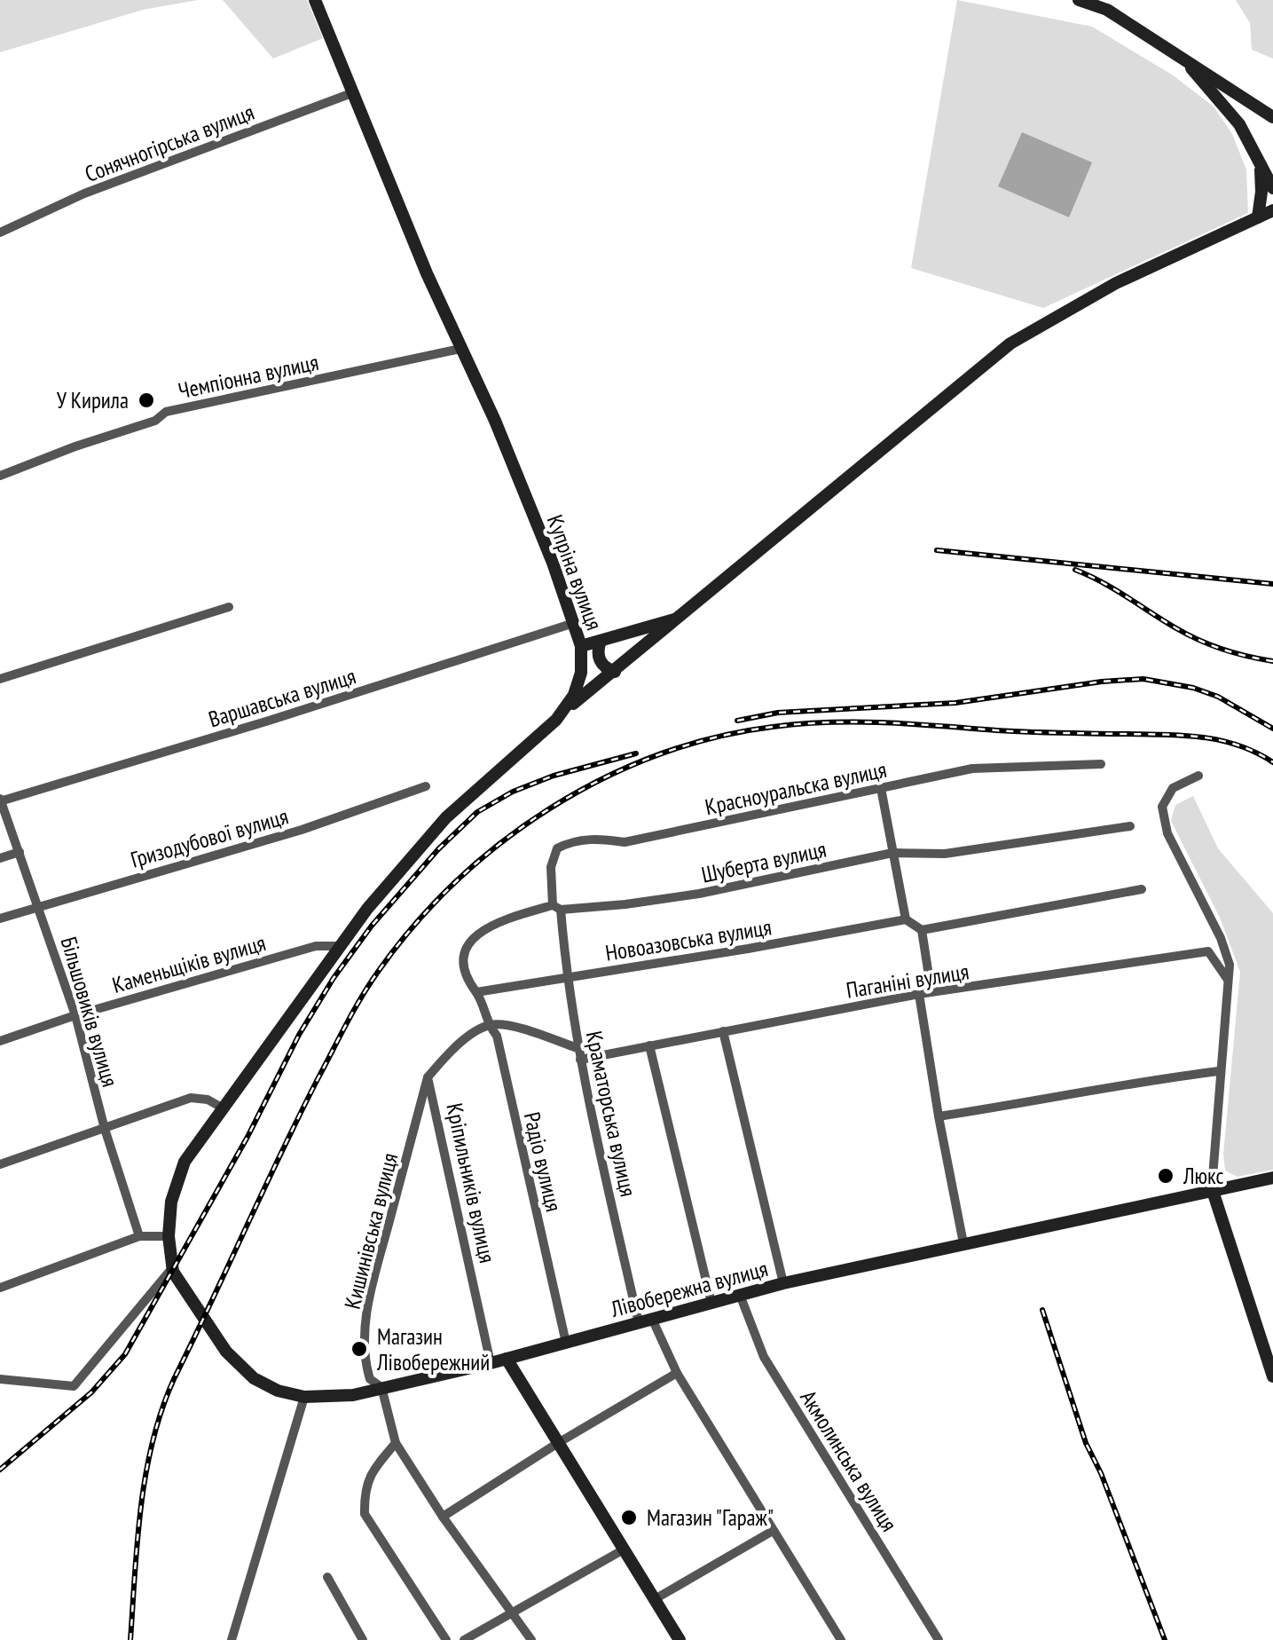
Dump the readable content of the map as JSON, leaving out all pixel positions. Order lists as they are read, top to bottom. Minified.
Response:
{"streets":{"main road":["Купріна вулиця","Лівобережна вулиця"],"street":["Сонячногірська вулиця","Чемпіонна вулиця","Варшавська вулиця","Красноуральска вулиця","Гризодубової вулиця","Шуберта вулиця","Новоазовська вулиця","Каменьщіків вулиця","Паганіні вулиця","Більшовиків вулиця","Краматорська вулиця","Радіо вулиця","Кріпильників вулиця","Кишинівська вулиця","Акмолинська вулиця"]},"crossings":[["Сонячногірська вулиця","Купріна вулиця"],["Чемпіонна вулиця","Купріна вулиця"],["Купріна вулиця","Варшавська вулиця"],["Купріна вулиця","Каменьщіків вулиця"],["Купріна вулиця","Лівобережна вулиця"],["Варшавська вулиця","Більшовиків вулиця"],["Красноуральска вулиця","Шуберта вулиця"],["Красноуральска вулиця","Краматорська вулиця"],["Гризодубової вулиця","Більшовиків вулиця"],["Шуберта вулиця","Новоазовська вулиця"],["Шуберта вулиця","Краматорська вулиця"],["Шуберта вулиця","Радіо вулиця"],["Новоазовська вулиця","Краматорська вулиця"],["Новоазовська вулиця","Радіо вулиця"],["Каменьщіків вулиця","Більшовиків вулиця"],["Паганіні вулиця","Краматорська вулиця"],["Краматорська вулиця","Лівобережна вулиця"],["Радіо вулиця","Кріпильників вулиця"],["Радіо вулиця","Лівобережна вулиця"],["Кріпильників вулиця","Кишинівська вулиця"],["Кріпильників вулиця","Лівобережна вулиця"],["Кишинівська вулиця","Лівобережна вулиця"],["Лівобережна вулиця","Акмолинська вулиця"]],"places":["У Кирила","Люкс","Магазин Лівобережний","Магазин \"Гараж\""]}
